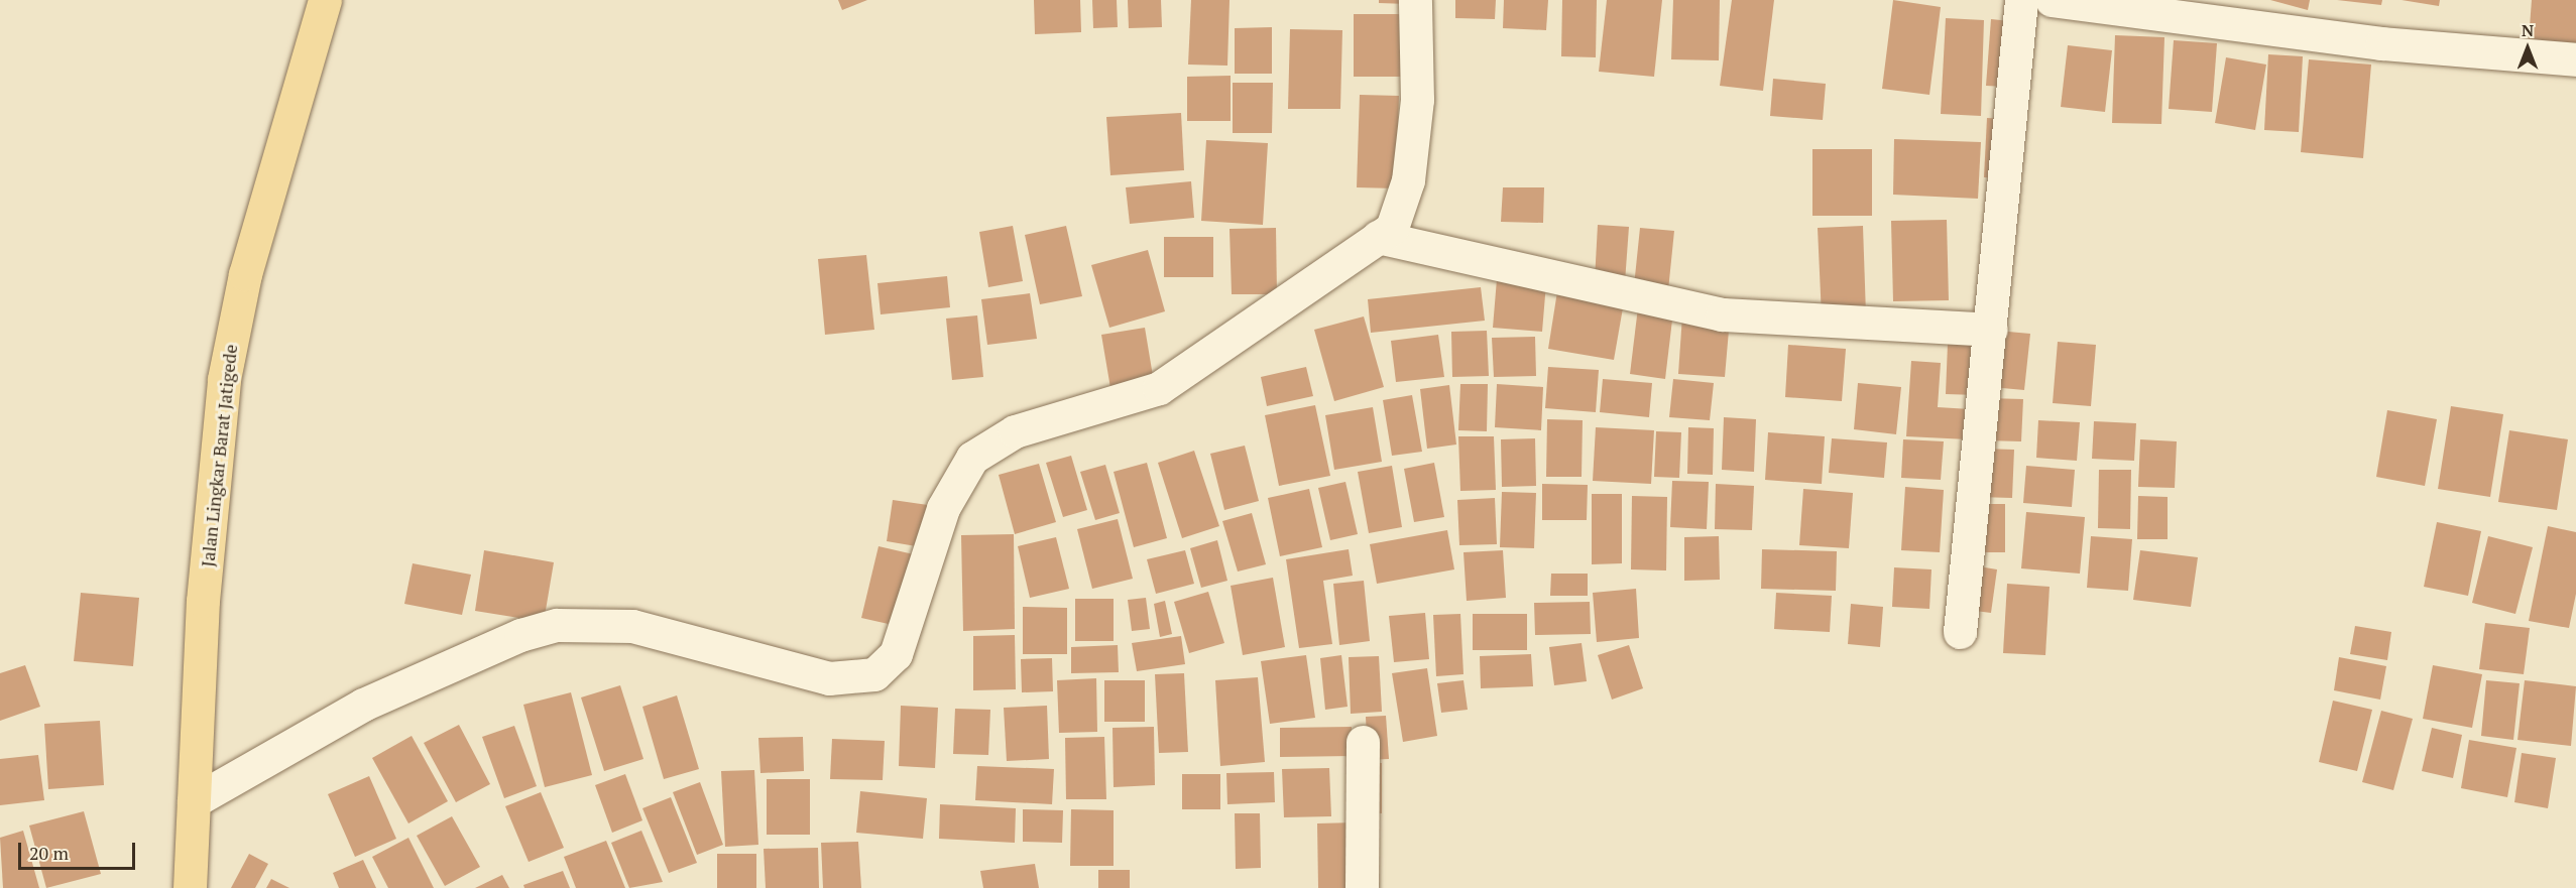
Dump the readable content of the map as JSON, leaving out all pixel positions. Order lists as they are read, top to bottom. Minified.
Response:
{"streets":{"main road":["Jalan Lingkar Barat Jatigede"]},"scale_bar":"20 m","north":"top"}
